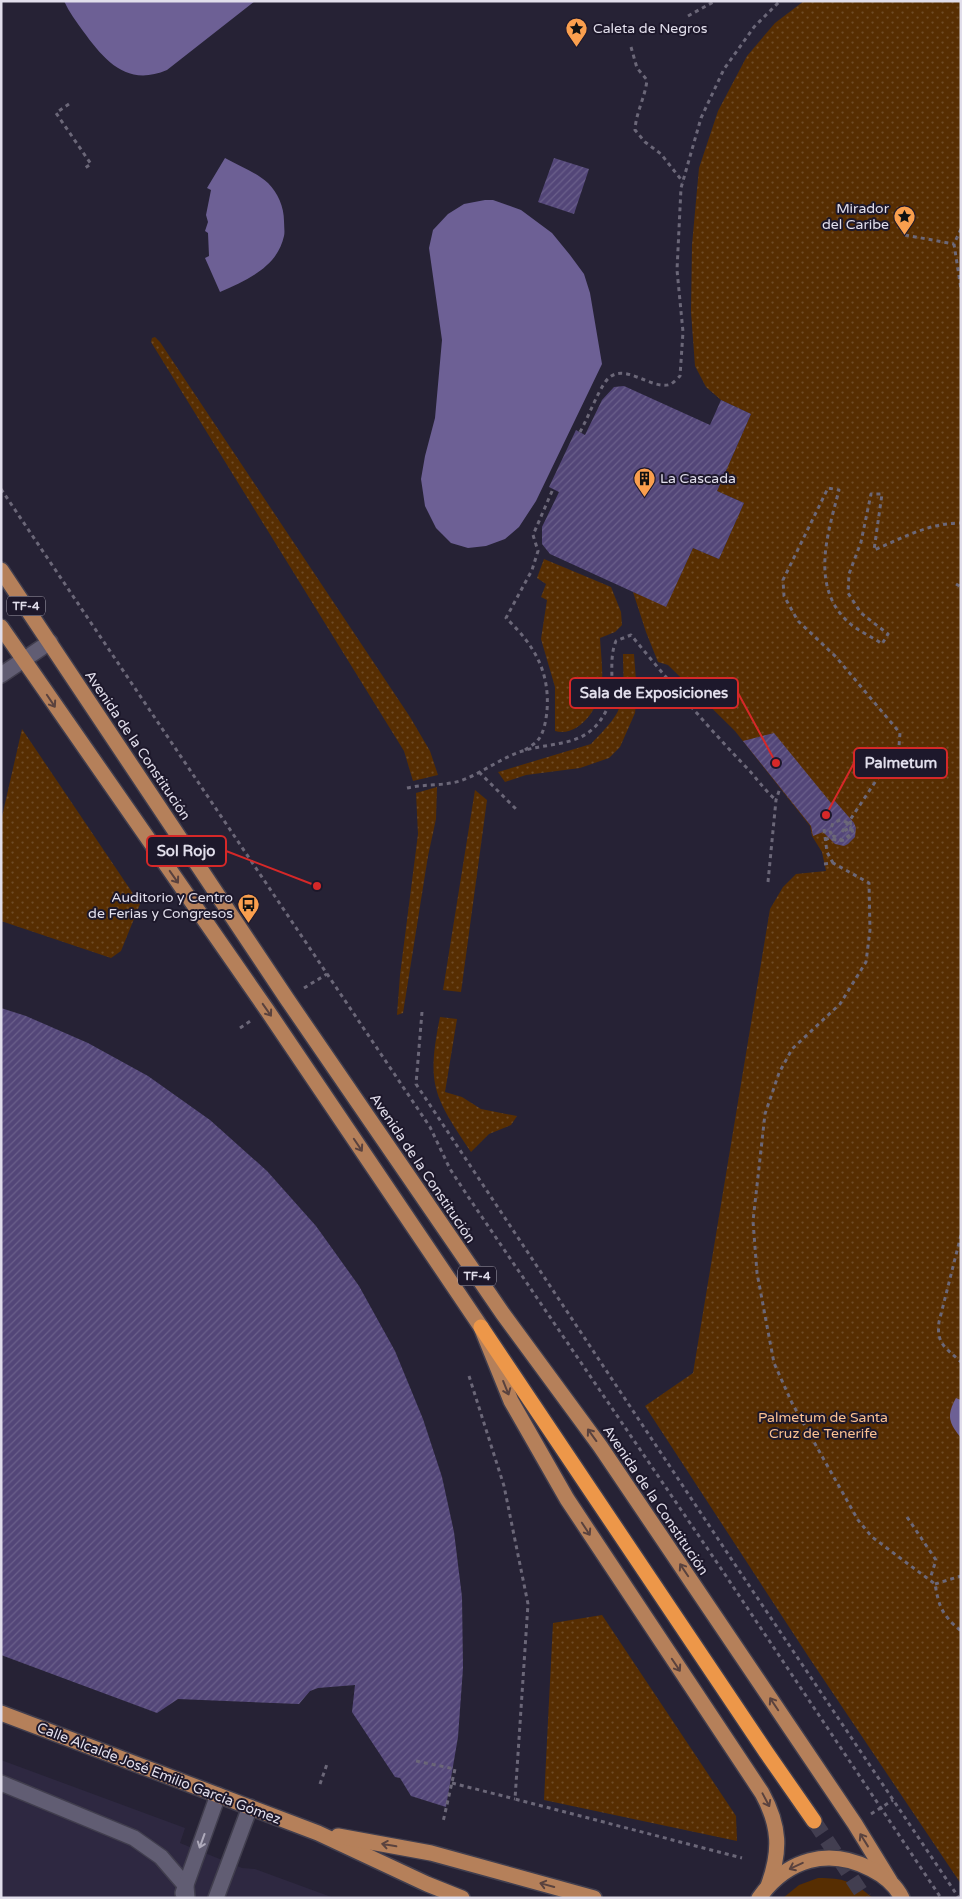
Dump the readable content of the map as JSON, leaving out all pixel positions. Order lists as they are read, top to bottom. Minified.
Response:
{"streets":{"highway":["TF-4"],"main road":["Avenida de la Constitución","Calle Alcalde José Emilio García Gómez"]},"crossings":[["TF-4","Avenida de la Constitución"]],"parks":["Palmetum de Santa Cruz de Tenerife"],"places":{"place":["Caleta de Negros","Mirador del Caribe"],"building":["La Cascada"],"other":["Sala de Exposiciones","Palmetum","Sol Rojo"],"bus stop":["Auditorio y Centro de Ferias y Congresos"]}}
